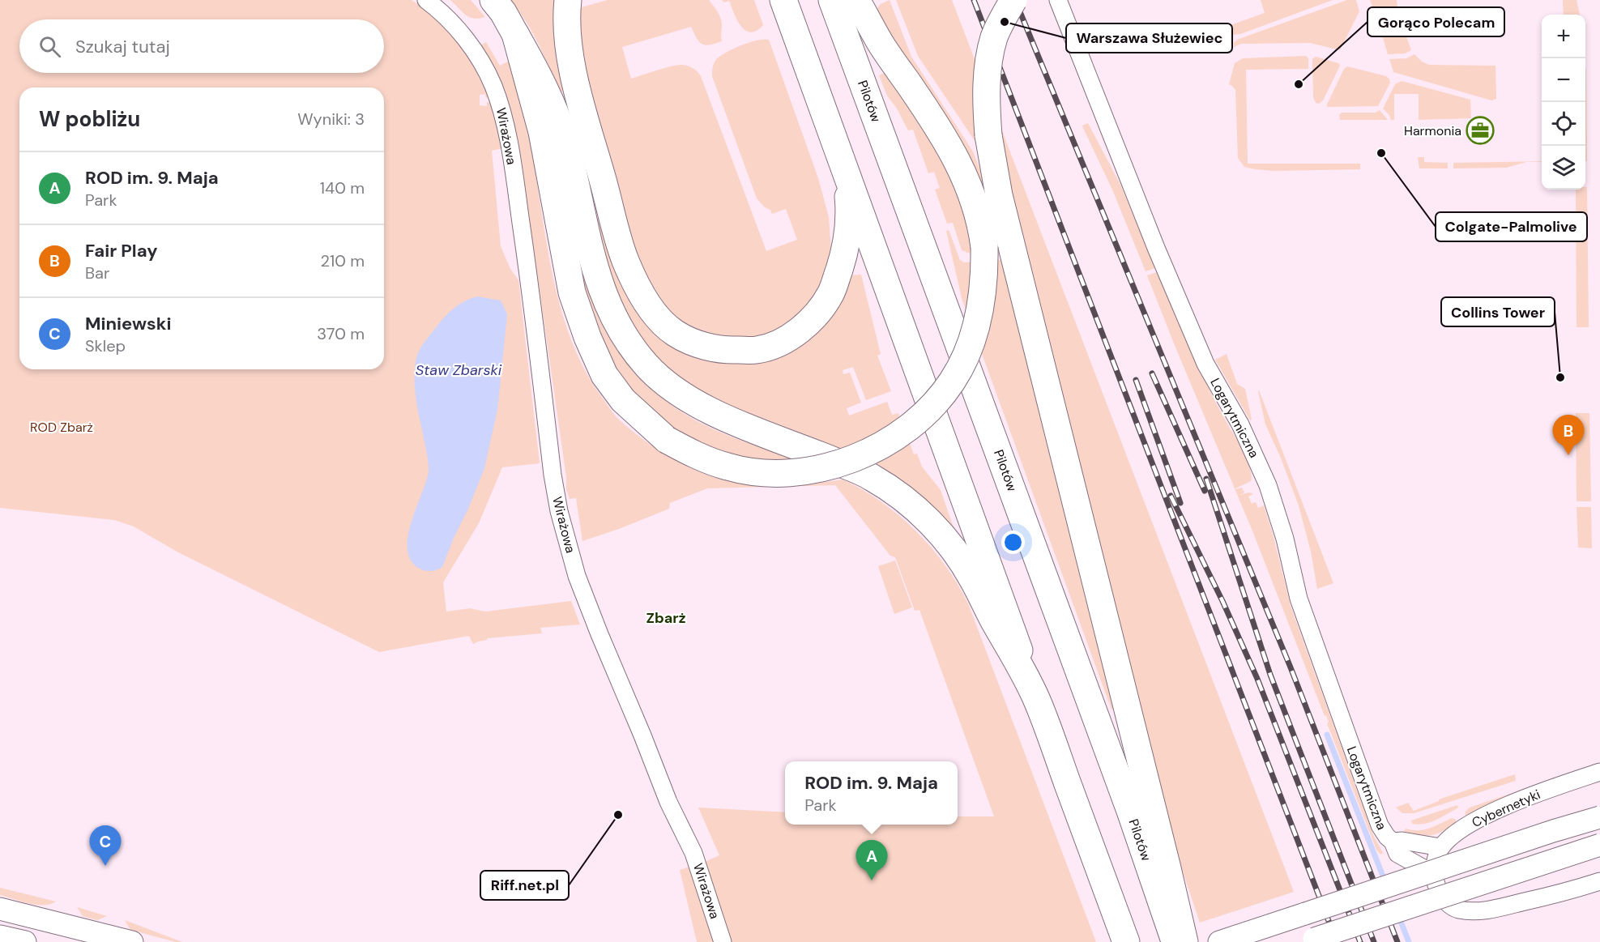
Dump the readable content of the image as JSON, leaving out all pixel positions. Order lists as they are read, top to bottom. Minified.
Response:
{"streets":{"main road":["Pilotów"],"street":["Wirażowa","Logarytmiczna","Cybernetyki"]},"crossings":[["Logarytmiczna","Cybernetyki"]],"districts":["Zbarż"],"water":["Staw Zbarski"],"parks":["ROD Zbarż"],"places":{"other":["Warszawa Służewiec","Gorąco Polecam","Colgate-Palmolive","Collins Tower","Riff.net.pl"],"office":["Harmonia"]},"page":{"map_buttons":["+","−"],"search":"Szukaj tutaj","heading":["W pobliżu","Wyniki: 3"],"list":[{"mark":"A","name":"ROD im. 9. Maja","note":"Park","value":"140 m"},{"mark":"B","name":"Fair Play","note":"Bar","value":"210 m"},{"mark":"C","name":"Miniewski","note":"Sklep","value":"370 m"}],"pins":["B","C","A"],"popup":["ROD im. 9. Maja","Park"]}}
